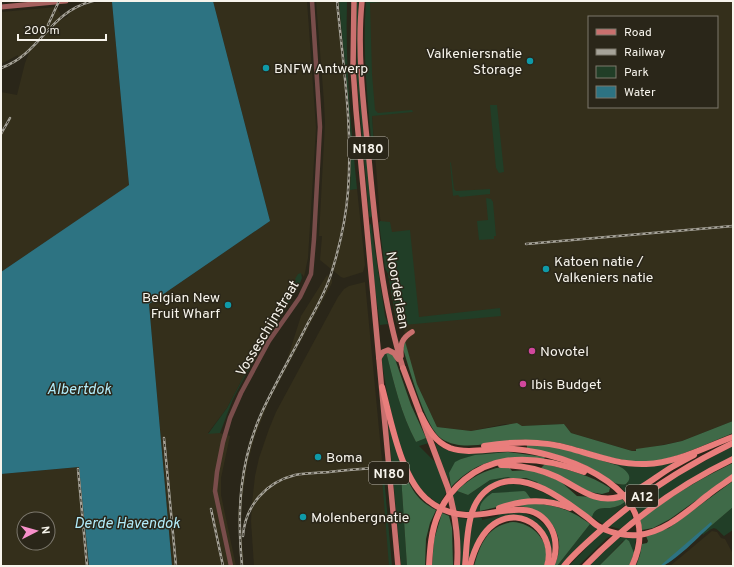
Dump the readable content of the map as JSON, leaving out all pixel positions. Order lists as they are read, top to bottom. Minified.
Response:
{"streets":{"highway":["N180","Noorderlaan","A12"],"street":["Vosseschijnstraat"]},"water":["Albertdok","Derde Havendok"],"places":["Valkeniersnatie Storage","BNFW Antwerp","Katoen natie / Valkeniers natie","Belgian New Fruit Wharf","Novotel","Ibis Budget","Boma","Molenbergnatie"],"legend":["Road","Railway","Park","Water"],"scale_bar":"200 m","north":"right"}
